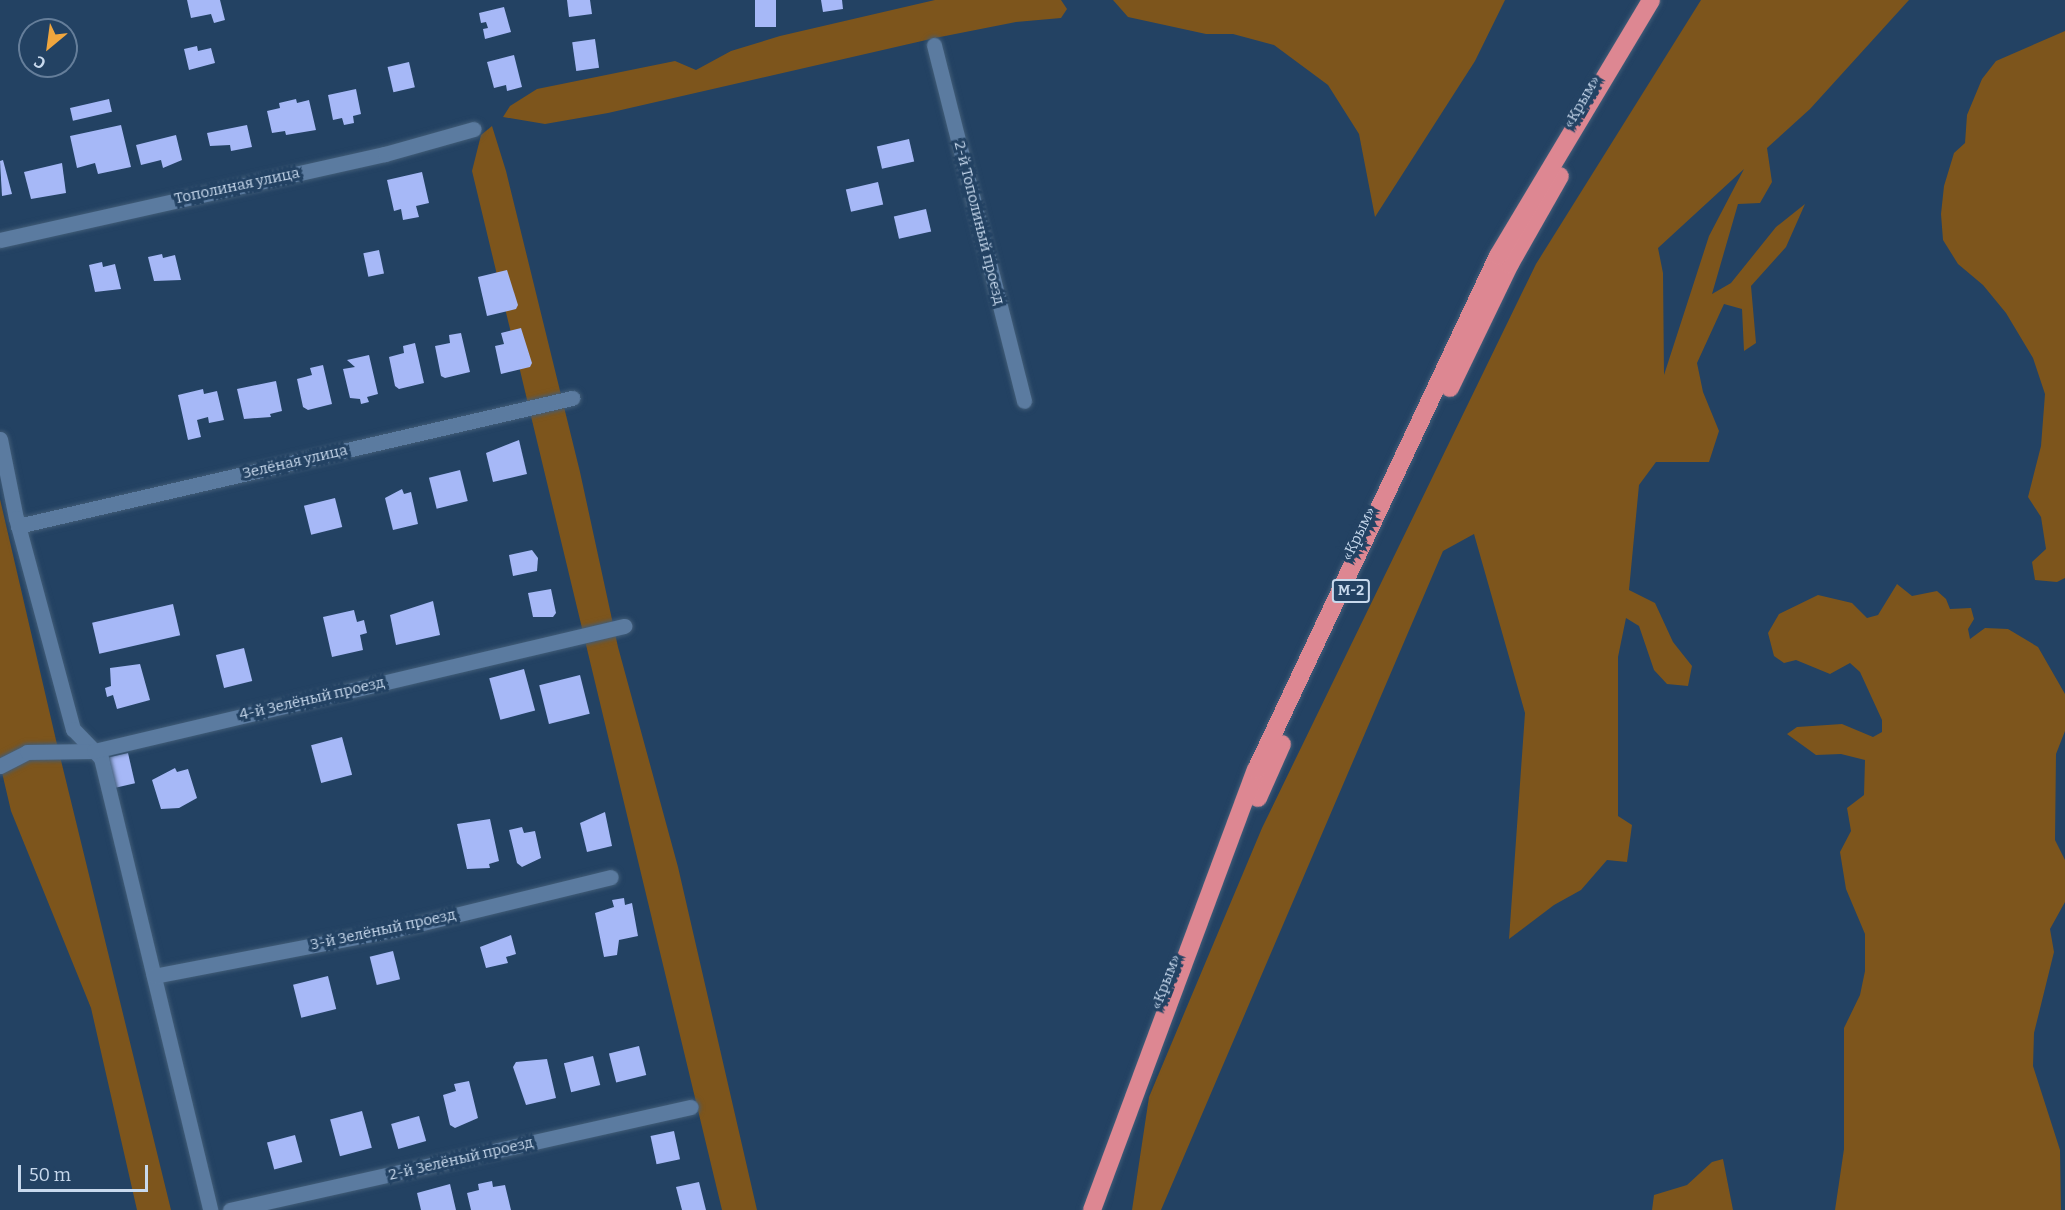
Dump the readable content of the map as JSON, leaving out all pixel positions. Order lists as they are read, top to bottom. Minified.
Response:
{"streets":{"highway":["«Крым»","М-2"],"street":["Тополиная улица","2-й Тополиный проезд","Зелёная улица","4-й Зелёный проезд","3-й Зелёный проезд","2-й Зелёный проезд"]},"scale_bar":"50 m","north":"bottom left"}
